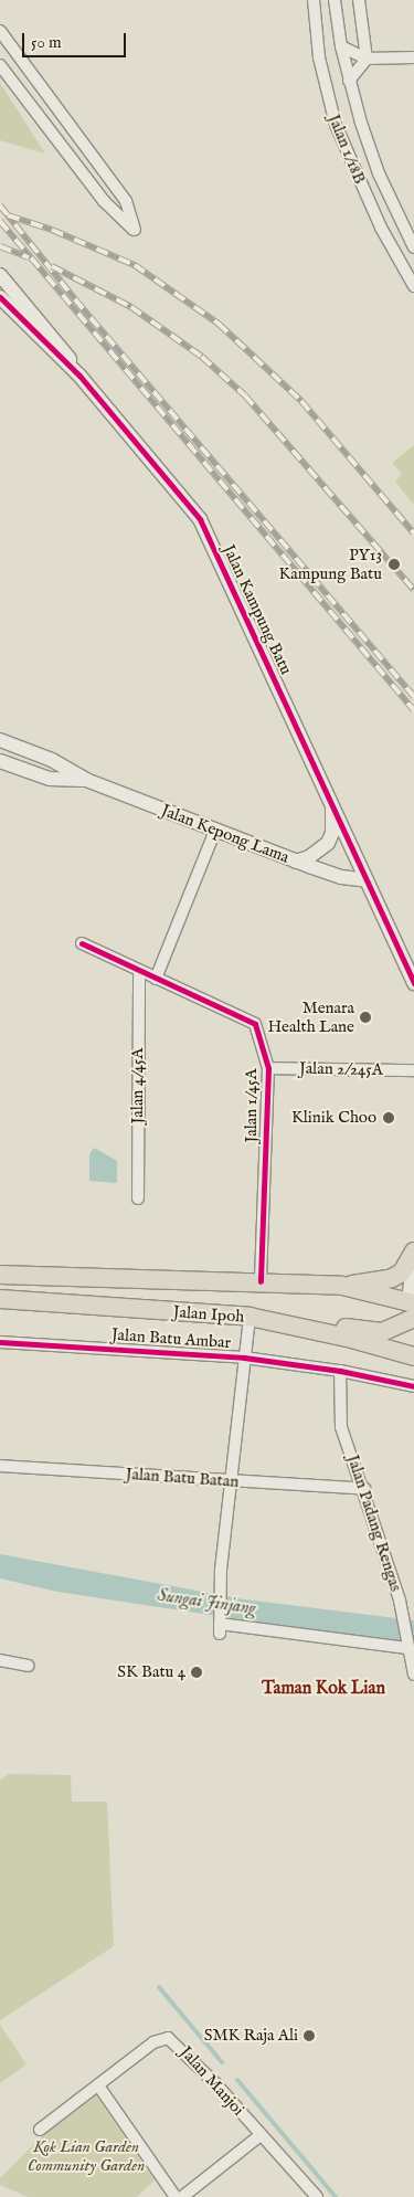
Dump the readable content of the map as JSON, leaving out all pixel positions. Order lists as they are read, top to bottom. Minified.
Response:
{"streets":{"main road":["Jalan Ipoh"],"street":["Jalan 1/18B","Jalan Kampung Batu","Jalan Kepong Lama","Jalan 2/245A","Jalan 4/45A","Jalan 1/45A","Jalan Batu Ambar","Jalan Batu Batan","Jalan Padang Rengas","Jalan Manjoi"]},"crossings":[["Jalan Kampung Batu","Jalan Kepong Lama"],["Jalan 2/245A","Jalan 1/45A"],["Jalan 4/45A","Jalan 1/45A"],["Jalan 1/45A","Jalan Ipoh"],["Jalan Batu Ambar","Jalan Padang Rengas"],["Jalan Batu Batan","Jalan Padang Rengas"]],"districts":["Taman Kok Lian"],"water":["Sungai Jinjang"],"parks":["Kok Lian Garden Community Garden"],"places":["PY13 Kampung Batu","Menara Health Lane","Klinik Choo","SK Batu 4","SMK Raja Ali"],"scale_bar":"50 m"}
